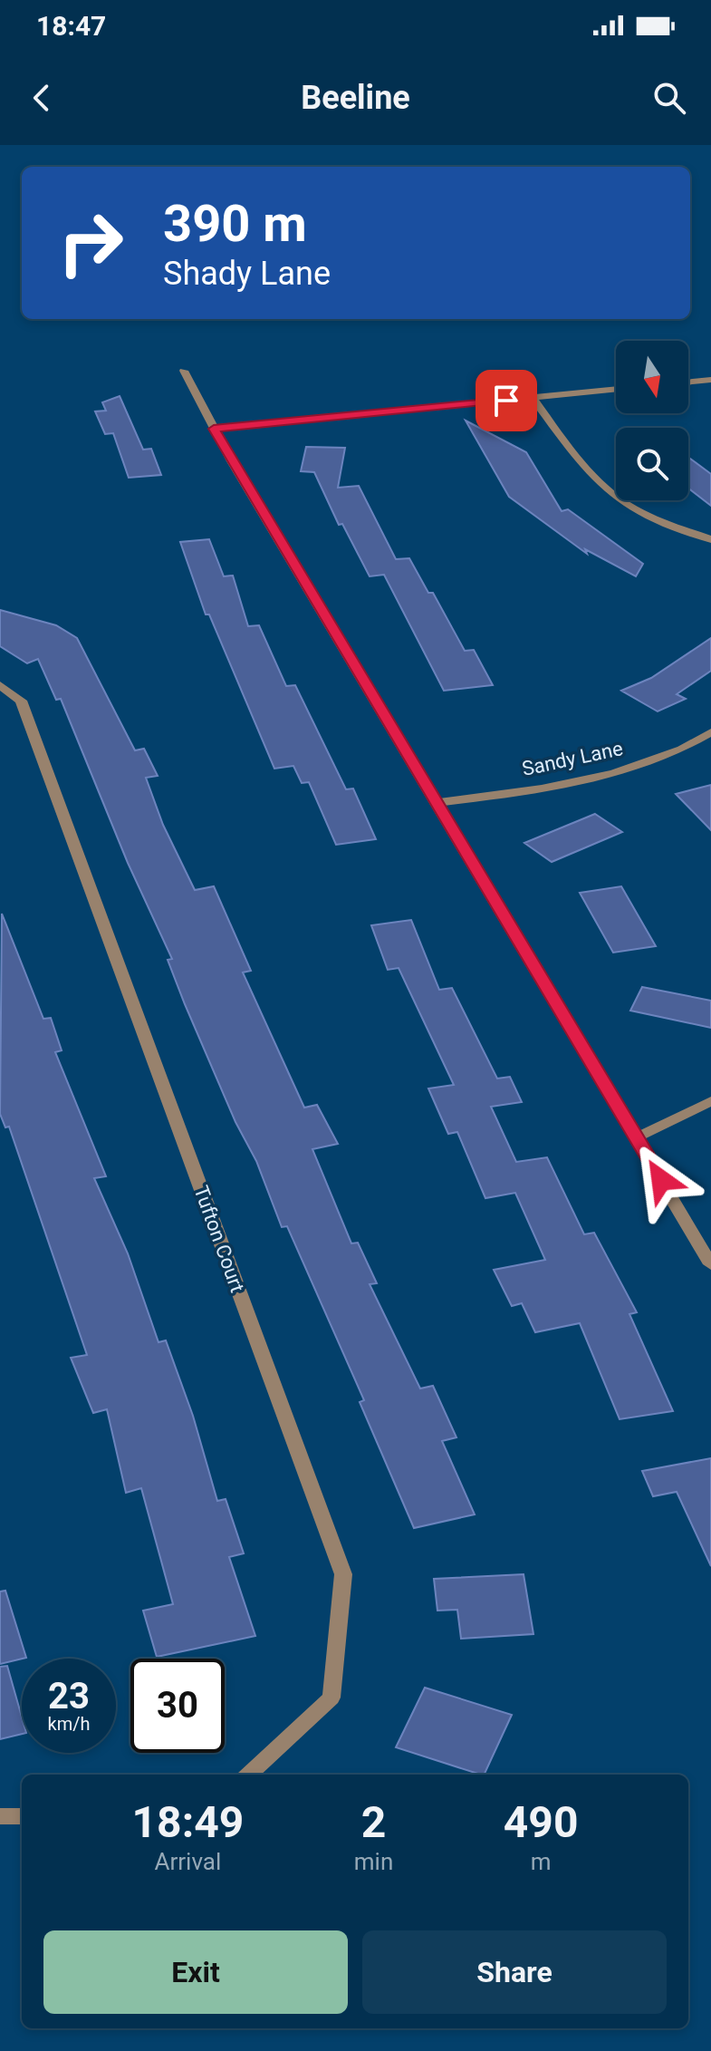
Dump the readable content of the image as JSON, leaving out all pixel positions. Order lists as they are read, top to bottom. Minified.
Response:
{"streets":{"street":["Sandy Lane","Tufton Court"]},"north":"bottom","page":{"status":"18:47","header":"Beeline","turn":["390 m","Shady Lane"],"speed":"23 km/h","limit":"30","eta":["18:49","Arrival","2","min","490","m"],"buttons":["Exit","Share"]}}
